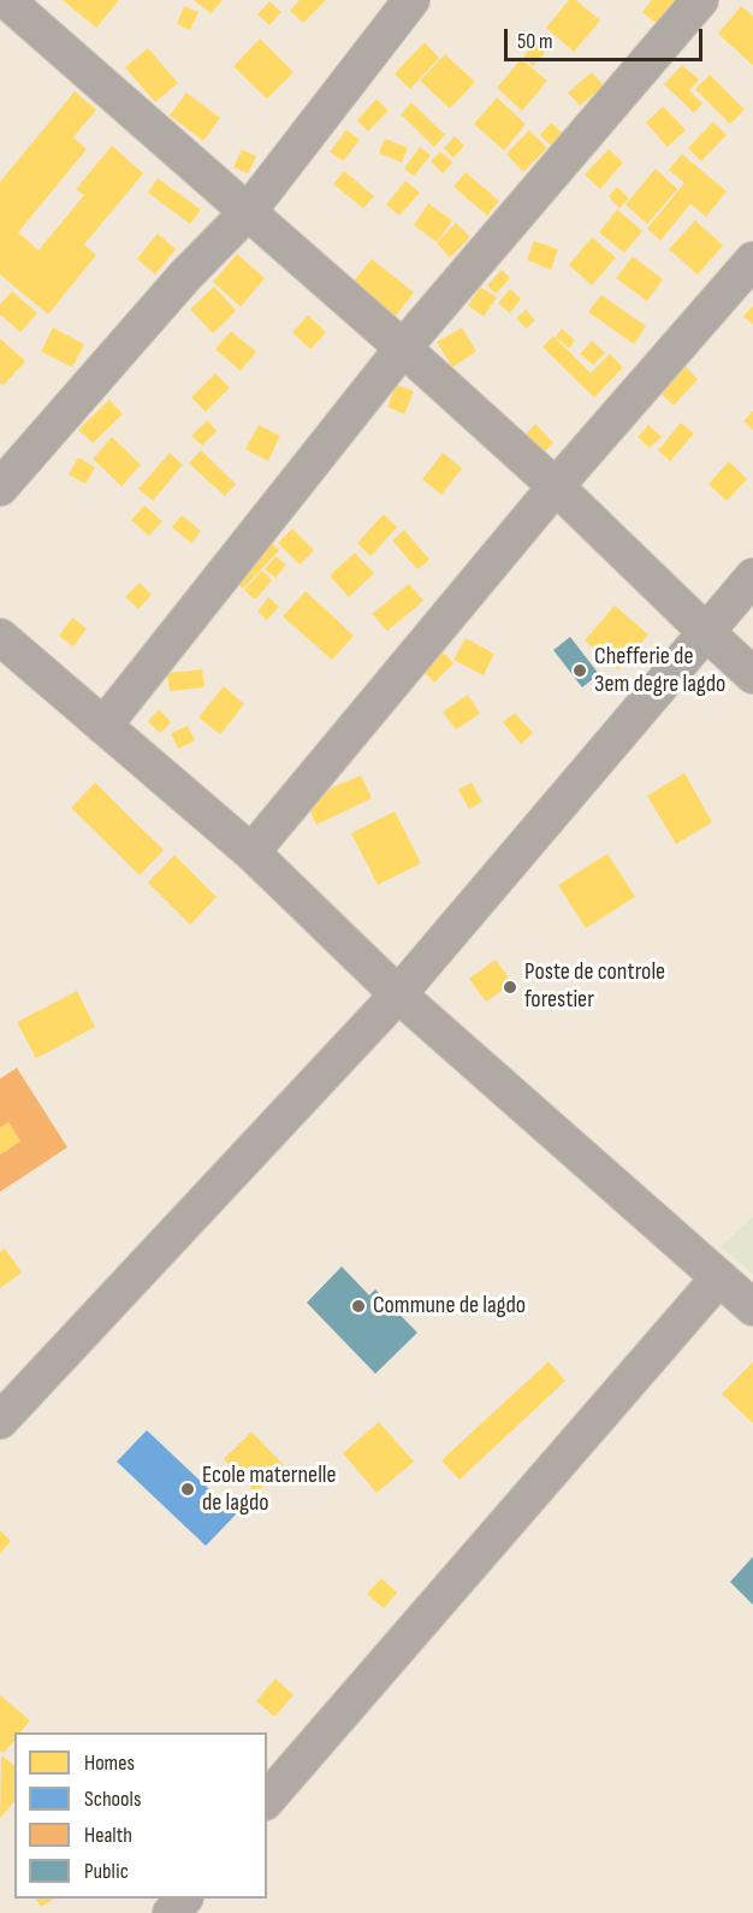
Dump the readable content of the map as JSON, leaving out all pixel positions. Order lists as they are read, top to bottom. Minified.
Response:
{"places":["Chefferie de 3em degre lagdo","Poste de controle forestier","Commune de lagdo","Ecole maternelle de lagdo"],"legend":["Homes","Schools","Health","Public"],"scale_bar":"50 m"}
